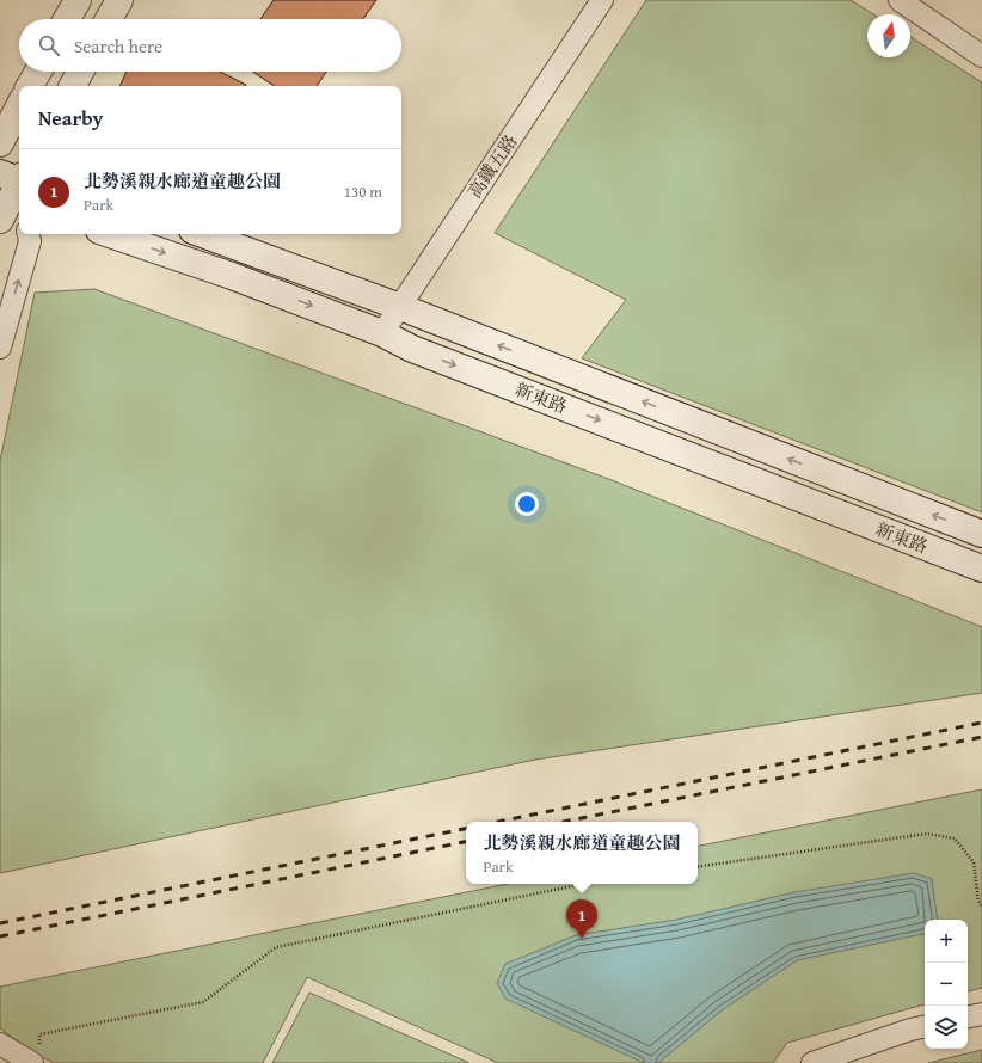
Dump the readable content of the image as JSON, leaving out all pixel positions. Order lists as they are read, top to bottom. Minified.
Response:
{"streets":{"main road":["新東路"],"street":["高鐵五路"]},"crossings":[["高鐵五路","新東路"]],"north":"top","page":{"search":"Search here","heading":"Nearby","list":[{"mark":"1","name":"北勢溪親水廊道童趣公園","note":"Park","value":"130 m"}],"popup":["北勢溪親水廊道童趣公園","Park"],"pins":"1","map_buttons":["+","−"]}}
